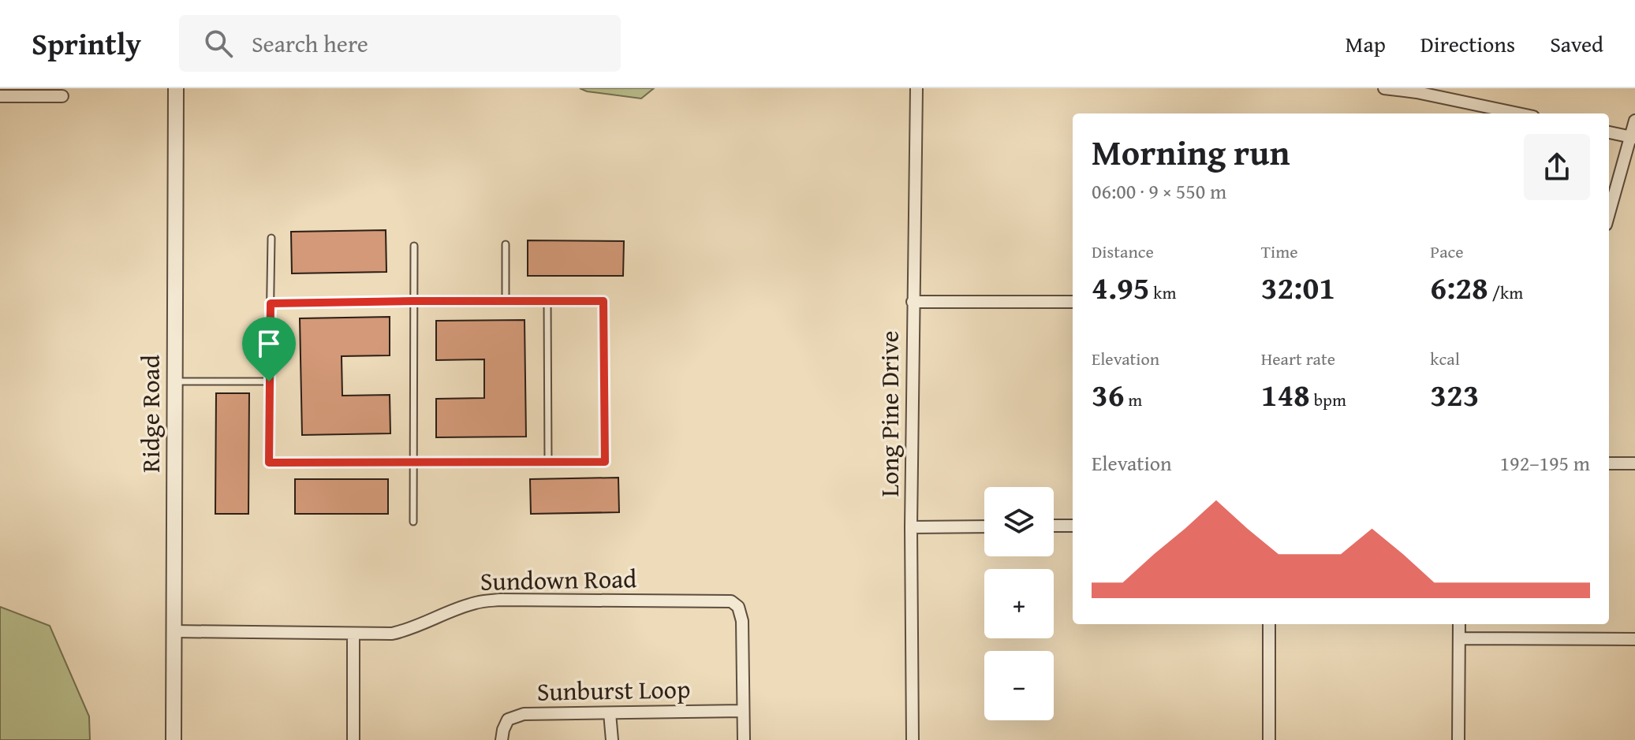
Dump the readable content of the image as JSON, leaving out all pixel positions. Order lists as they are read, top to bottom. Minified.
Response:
{"streets":{"street":["Ridge Road","Long Pine Drive","Sundown Road","Sunburst Loop"]},"crossings":[["Ridge Road","Sundown Road"],["Sundown Road","Sunburst Loop"]],"page":{"header":"Sprintly","search":"Search here","nav":["Map","Directions","Saved"],"heading":["Morning run","06:00 · 9 × 550 m"],"stats":[["Distance","4.95 km"],["Time","32:01"],["Pace","6:28 /km"],["Elevation","36 m"],["Heart rate","148 bpm"],["kcal","323"]],"chart":["Elevation","192–195 m"],"map_buttons":["+","−"]}}
